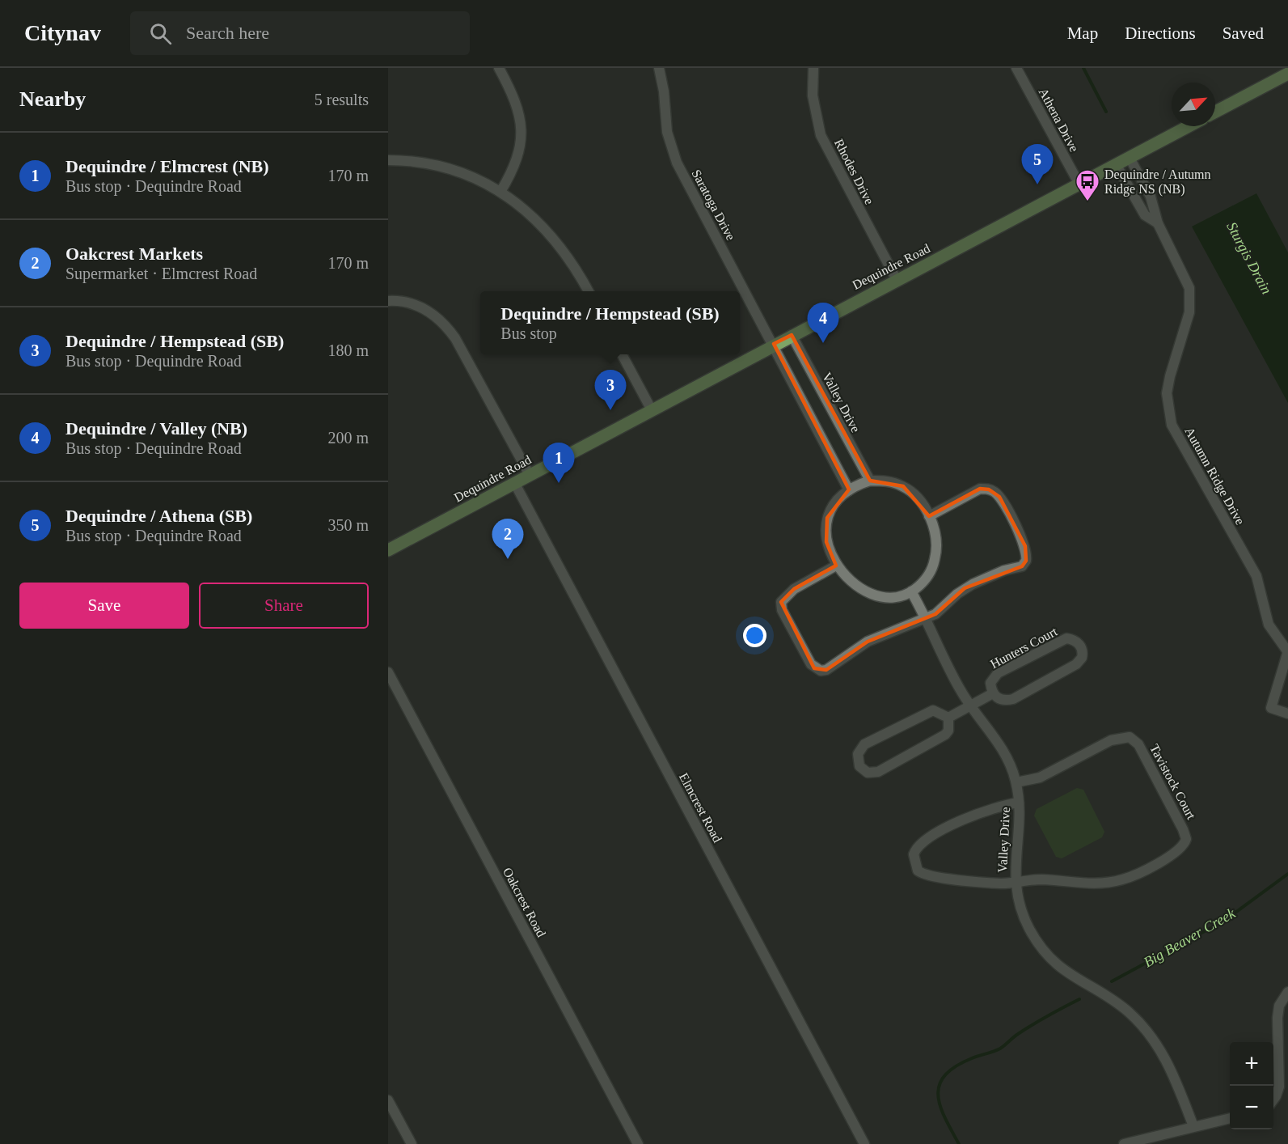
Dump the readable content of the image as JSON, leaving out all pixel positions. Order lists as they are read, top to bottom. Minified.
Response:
{"streets":{"main road":["Dequindre Road"],"street":["Athena Drive","Rhodes Drive","Saratoga Drive","Valley Drive","Autumn Ridge Drive","Hunters Court","Tavistock Court","Elmcrest Road","Oakcrest Road"]},"crossings":[["Athena Drive","Dequindre Road"],["Rhodes Drive","Dequindre Road"],["Saratoga Drive","Dequindre Road"],["Dequindre Road","Valley Drive"],["Dequindre Road","Autumn Ridge Drive"],["Dequindre Road","Elmcrest Road"],["Valley Drive","Tavistock Court"]],"water":["Sturgis Drain","Big Beaver Creek"],"places":{"bus stop":["Dequindre / Autumn Ridge NS (NB)"]},"north":"top right","page":{"header":"Citynav","search":"Search here","nav":["Map","Directions","Saved"],"heading":["Nearby","5 results"],"list":[{"mark":"1","name":"Dequindre / Elmcrest (NB)","note":"Bus stop · Dequindre Road","value":"170 m"},{"mark":"2","name":"Oakcrest Markets","note":"Supermarket · Elmcrest Road","value":"170 m"},{"mark":"3","name":"Dequindre / Hempstead (SB)","note":"Bus stop · Dequindre Road","value":"180 m"},{"mark":"4","name":"Dequindre / Valley (NB)","note":"Bus stop · Dequindre Road","value":"200 m"},{"mark":"5","name":"Dequindre / Athena (SB)","note":"Bus stop · Dequindre Road","value":"350 m"}],"pins":["5","4","3","1","2"],"popup":["Dequindre / Hempstead (SB)","Bus stop"],"buttons":["Save","Share"],"map_buttons":["+","−"]}}
